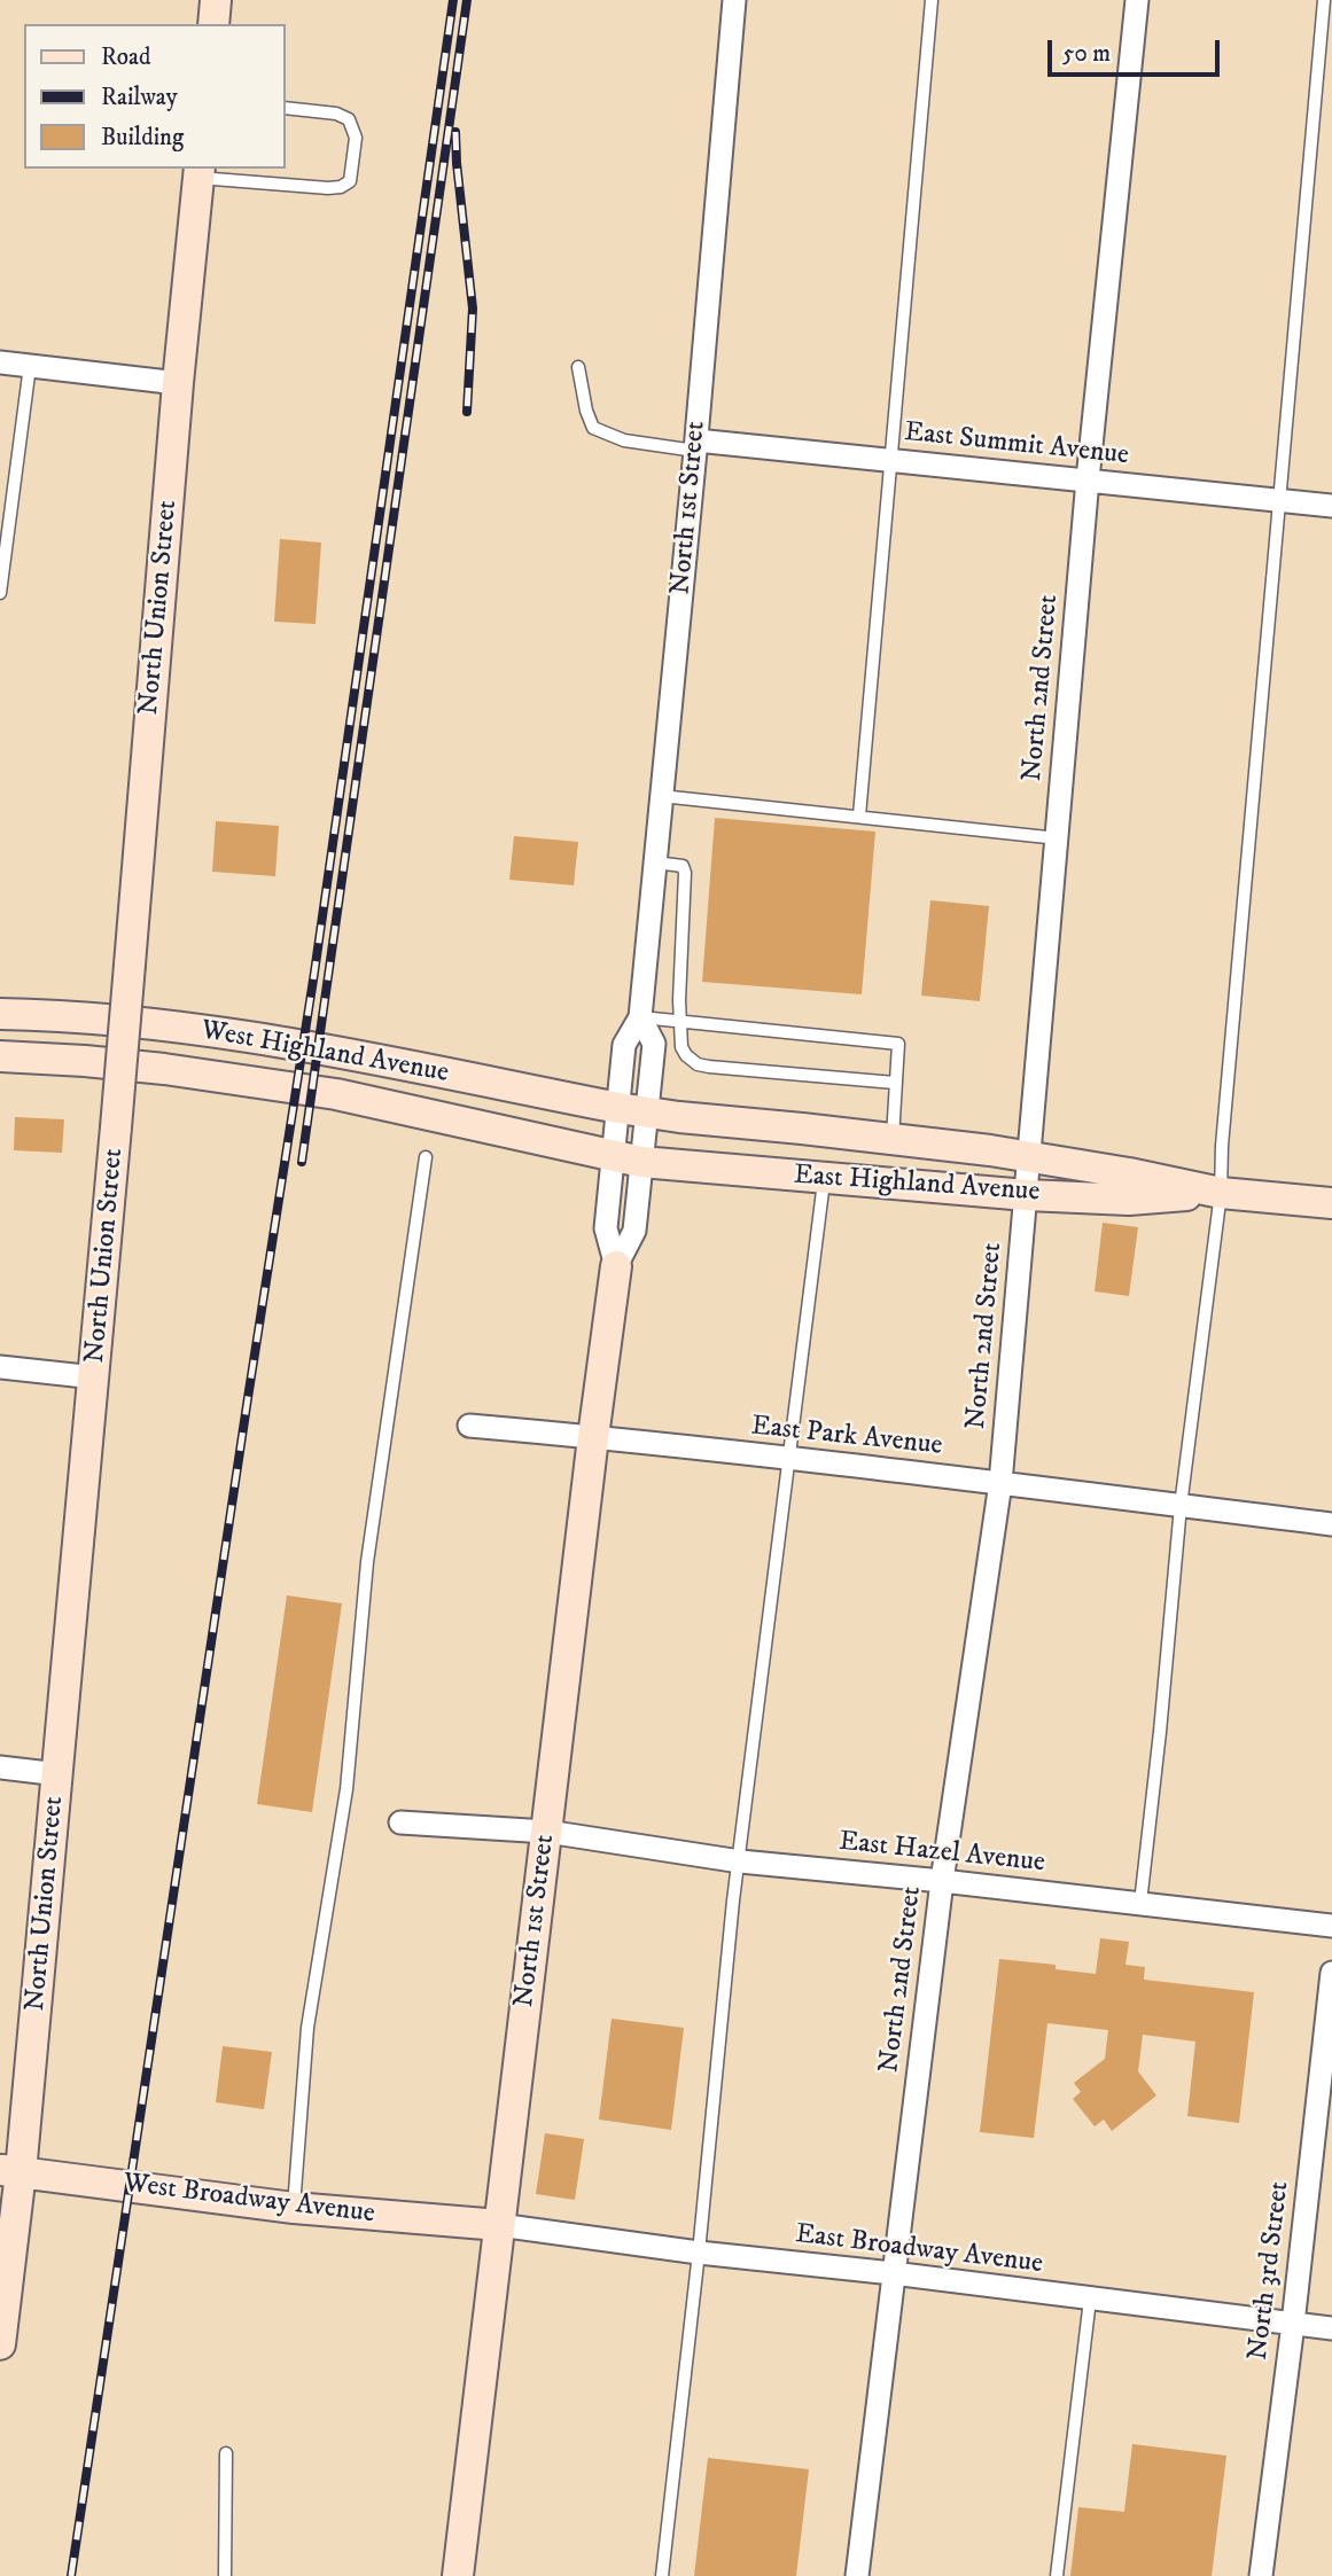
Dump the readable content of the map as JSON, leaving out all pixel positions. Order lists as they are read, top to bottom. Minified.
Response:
{"streets":{"main road":["North 1st Street","North Union Street","West Highland Avenue","East Highland Avenue","West Broadway Avenue"],"street":["East Summit Avenue","North 2nd Street","East Park Avenue","East Hazel Avenue","East Broadway Avenue","North 3rd Street"]},"crossings":[["East Summit Avenue","North 1st Street"],["East Summit Avenue","North 2nd Street"],["North 1st Street","West Highland Avenue"],["North 1st Street","East Highland Avenue"],["North 1st Street","East Park Avenue"],["North 1st Street","East Hazel Avenue"],["North 1st Street","West Broadway Avenue"],["North 1st Street","East Broadway Avenue"],["North Union Street","West Broadway Avenue"],["North 2nd Street","East Highland Avenue"],["North 2nd Street","East Park Avenue"],["North 2nd Street","East Hazel Avenue"],["North 2nd Street","East Broadway Avenue"],["West Highland Avenue","East Highland Avenue"],["West Broadway Avenue","East Broadway Avenue"],["East Broadway Avenue","North 3rd Street"]],"legend":["Road","Railway","Building"],"scale_bar":"50 m"}
